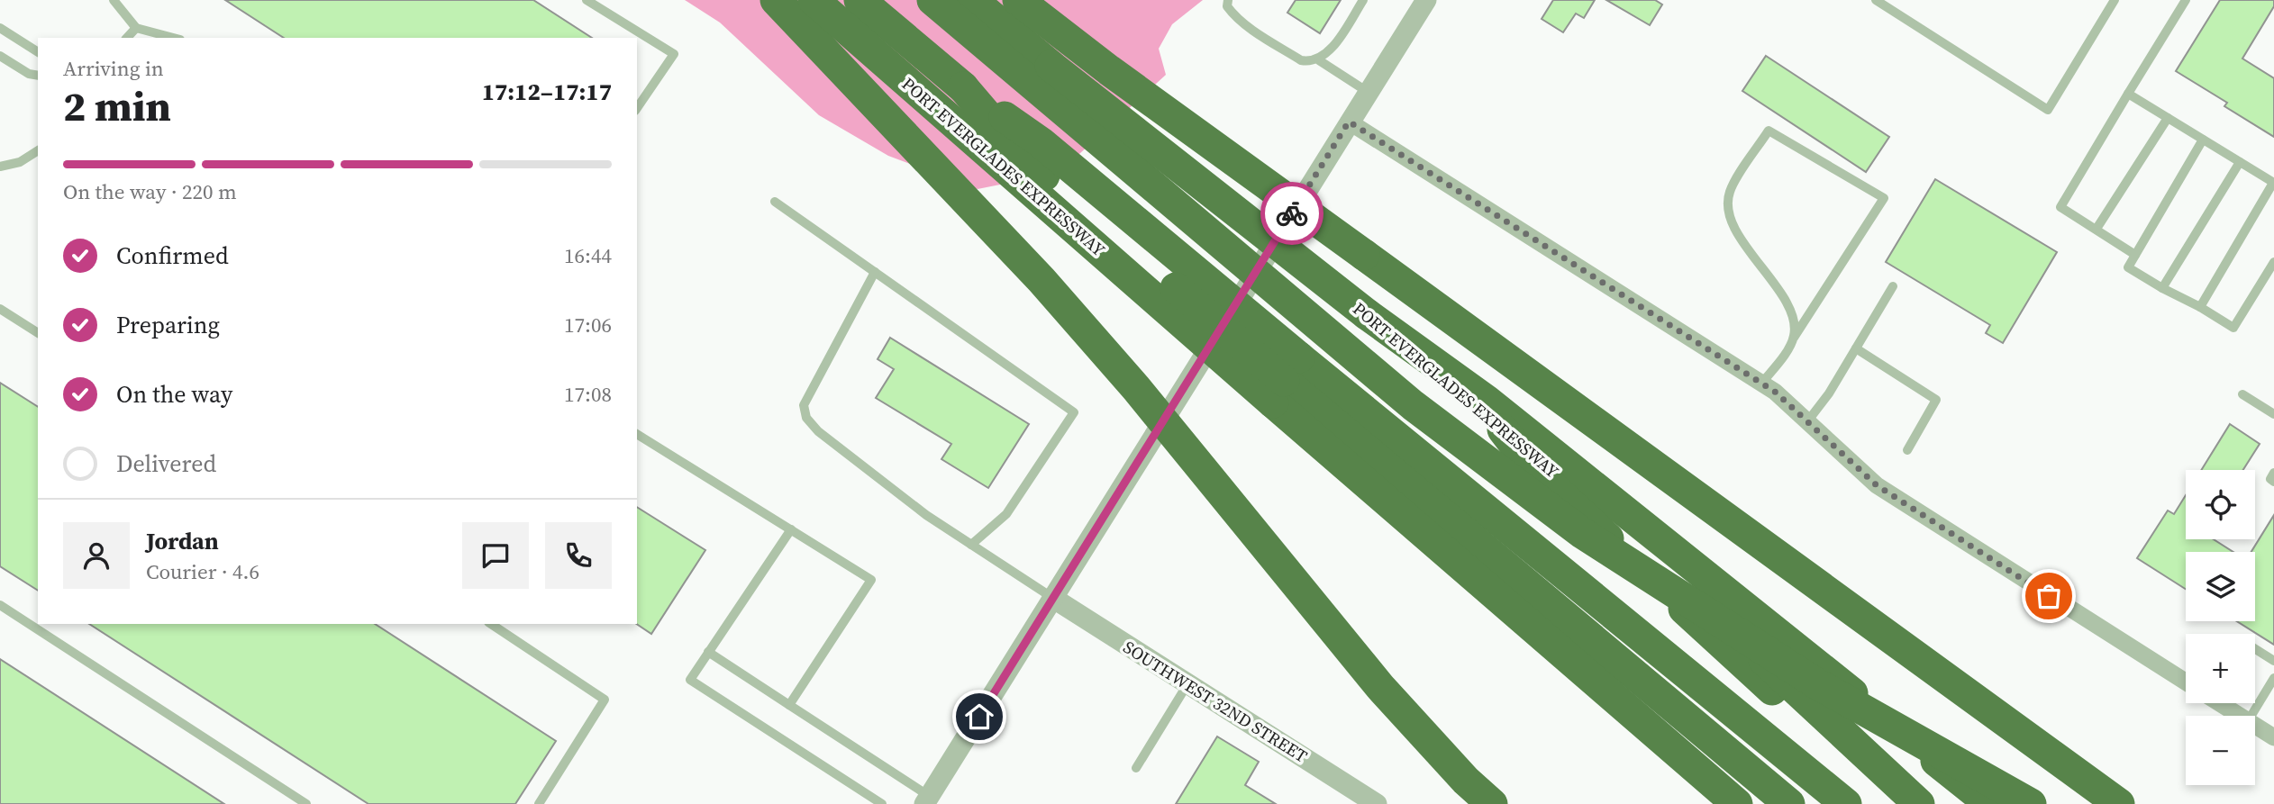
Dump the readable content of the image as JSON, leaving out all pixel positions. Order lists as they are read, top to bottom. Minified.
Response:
{"streets":{"highway":["PORT EVERGLADES EXPRESSWAY"],"street":["SOUTHWEST 32ND STREET"]},"page":{"heading":["2 min","Arriving in","17:12–17:17"],"panel":["Jordan","Courier · 4.6"],"bar":"On the way · 220 m","list":[["Confirmed","16:44"],["Preparing","17:06"],["On the way","17:08"],"Delivered"],"map_buttons":["+","−"]}}
